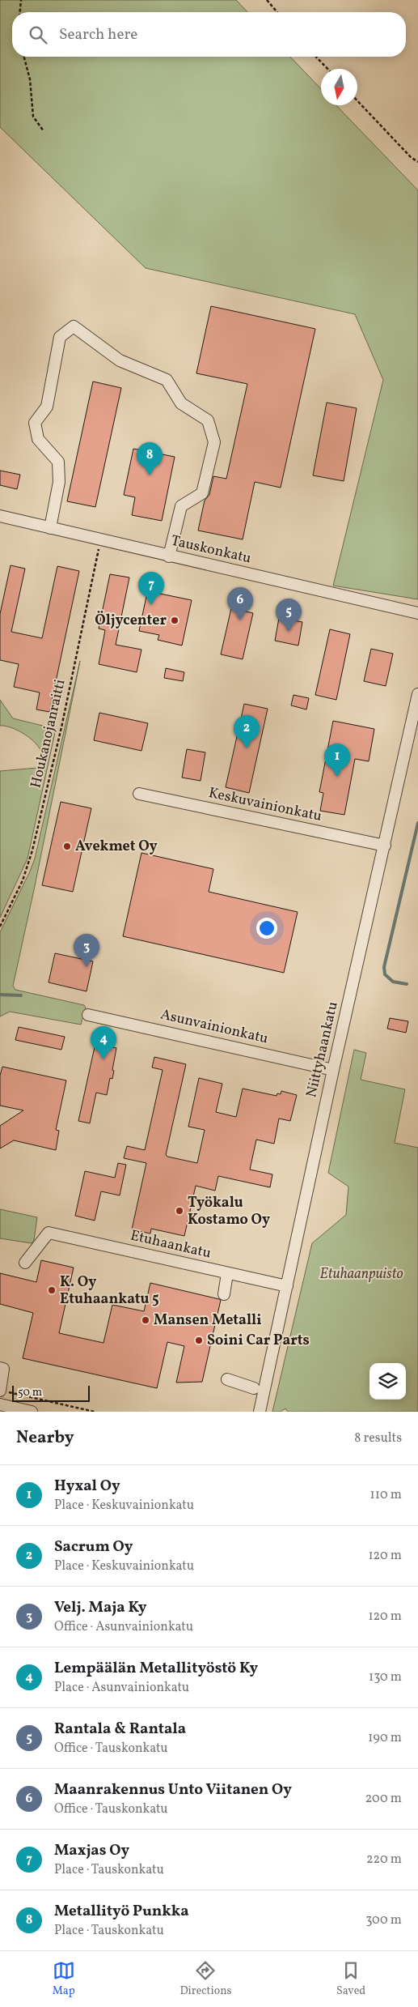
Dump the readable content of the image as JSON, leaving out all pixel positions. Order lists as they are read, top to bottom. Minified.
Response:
{"streets":{"street":["Tauskonkatu","Keskuvainionkatu","Asunvainionkatu","Niittyhaankatu","Etuhaankatu"],"path":["Houkanojanraitti"]},"crossings":[["Tauskonkatu","Houkanojanraitti"],["Keskuvainionkatu","Niittyhaankatu"],["Asunvainionkatu","Niittyhaankatu"],["Niittyhaankatu","Etuhaankatu"]],"parks":["Etuhaanpuisto"],"places":["Öljycenter","Avekmet Oy","Työkalu Kostamo Oy","K. Oy Etuhaankatu 5","Mansen Metalli","Soini Car Parts"],"scale_bar":"50 m","north":"bottom","page":{"search":"Search here","pins":["8","7","6","5","2","1","3","4"],"scale":"50 m","heading":["Nearby","8 results"],"list":[{"mark":"1","name":"Hyxal Oy","note":"Place · Keskuvainionkatu","value":"110 m"},{"mark":"2","name":"Sacrum Oy","note":"Place · Keskuvainionkatu","value":"120 m"},{"mark":"3","name":"Velj. Maja Ky","note":"Office · Asunvainionkatu","value":"120 m"},{"mark":"4","name":"Lempäälän Metallityöstö Ky","note":"Place · Asunvainionkatu","value":"130 m"},{"mark":"5","name":"Rantala & Rantala","note":"Office · Tauskonkatu","value":"190 m"},{"mark":"6","name":"Maanrakennus Unto Viitanen Oy","note":"Office · Tauskonkatu","value":"200 m"},{"mark":"7","name":"Maxjas Oy","note":"Place · Tauskonkatu","value":"220 m"},{"mark":"8","name":"Metallityö Punkka","note":"Place · Tauskonkatu","value":"300 m"}],"nav":["Map","Directions","Saved"]}}
